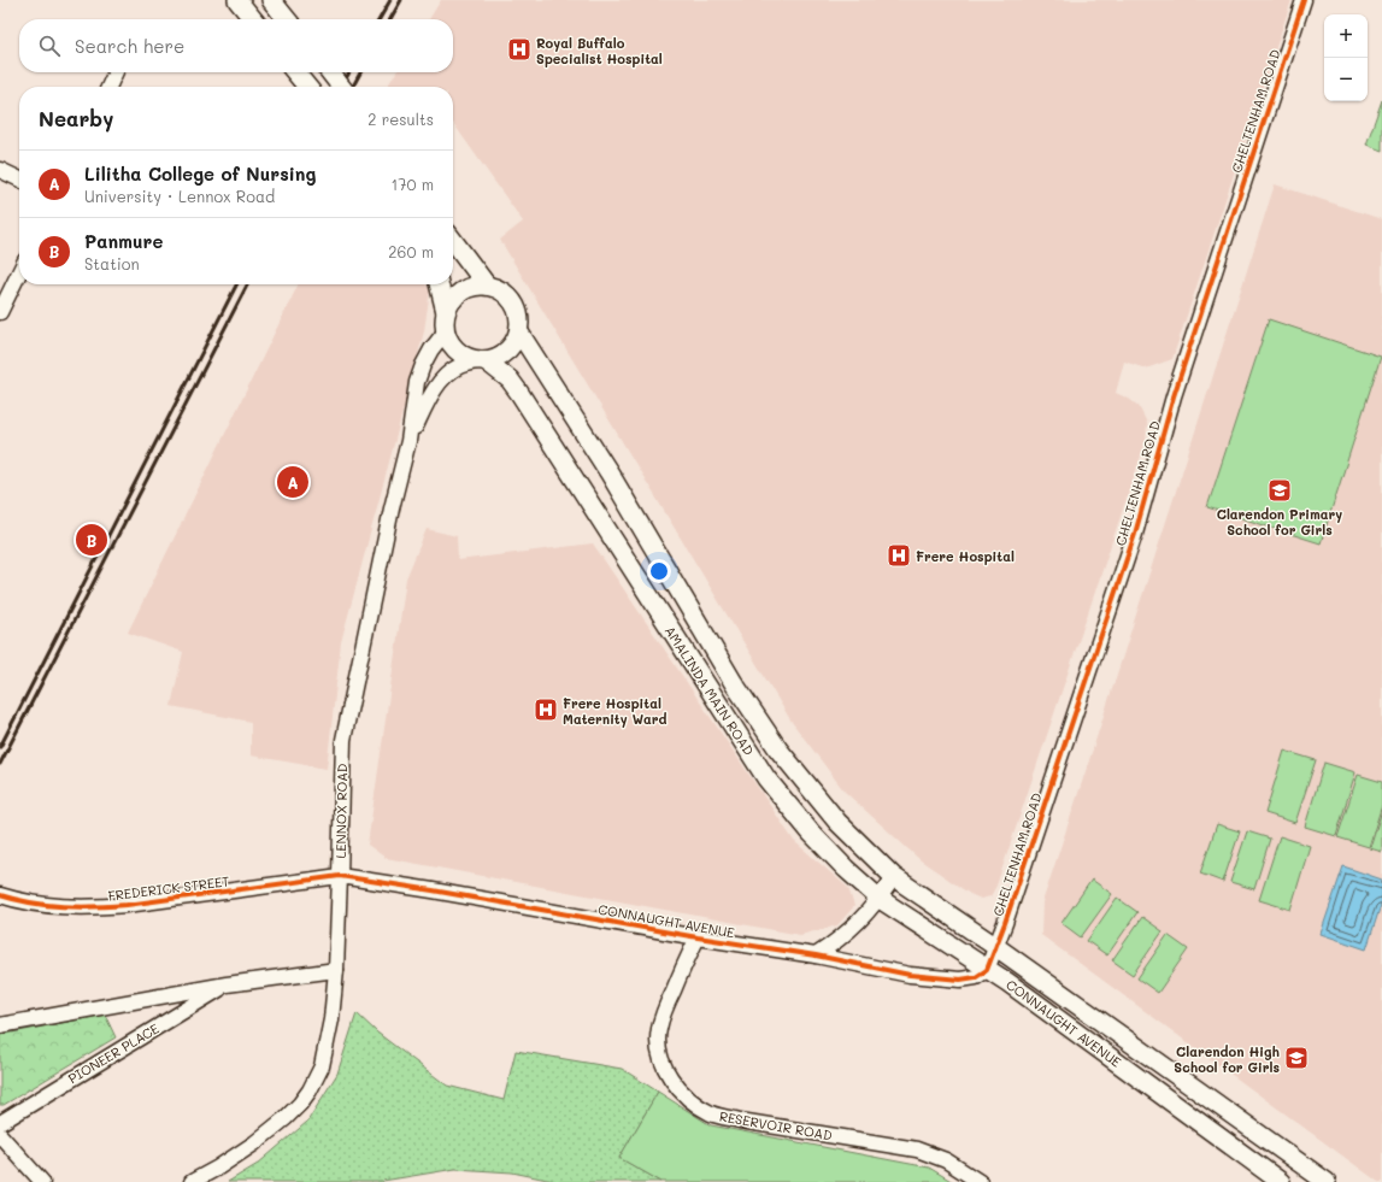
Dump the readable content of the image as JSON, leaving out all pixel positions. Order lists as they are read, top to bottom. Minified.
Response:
{"streets":{"main road":["AMALINDA MAIN ROAD","CONNAUGHT AVENUE"],"street":["CHELTENHAM ROAD","LENNOX ROAD","FREDERICK STREET","PIONEER PLACE","RESERVOIR ROAD"]},"crossings":[["CHELTENHAM ROAD","AMALINDA MAIN ROAD"],["CHELTENHAM ROAD","CONNAUGHT AVENUE"],["AMALINDA MAIN ROAD","LENNOX ROAD"],["AMALINDA MAIN ROAD","CONNAUGHT AVENUE"],["LENNOX ROAD","FREDERICK STREET"],["LENNOX ROAD","CONNAUGHT AVENUE"],["LENNOX ROAD","PIONEER PLACE"],["FREDERICK STREET","CONNAUGHT AVENUE"],["CONNAUGHT AVENUE","RESERVOIR ROAD"]],"places":{"hospital":["Royal Buffalo Specialist Hospital","Frere Hospital","Frere Hospital Maternity Ward"],"school or university":["Clarendon Primary School for Girls","Clarendon High School for Girls"]},"page":{"map_buttons":["+","−"],"search":"Search here","heading":["Nearby","2 results"],"list":[{"mark":"A","name":"Lilitha College of Nursing","note":"University · Lennox Road","value":"170 m"},{"mark":"B","name":"Panmure","note":"Station","value":"260 m"}],"pins":["A","B"]}}
